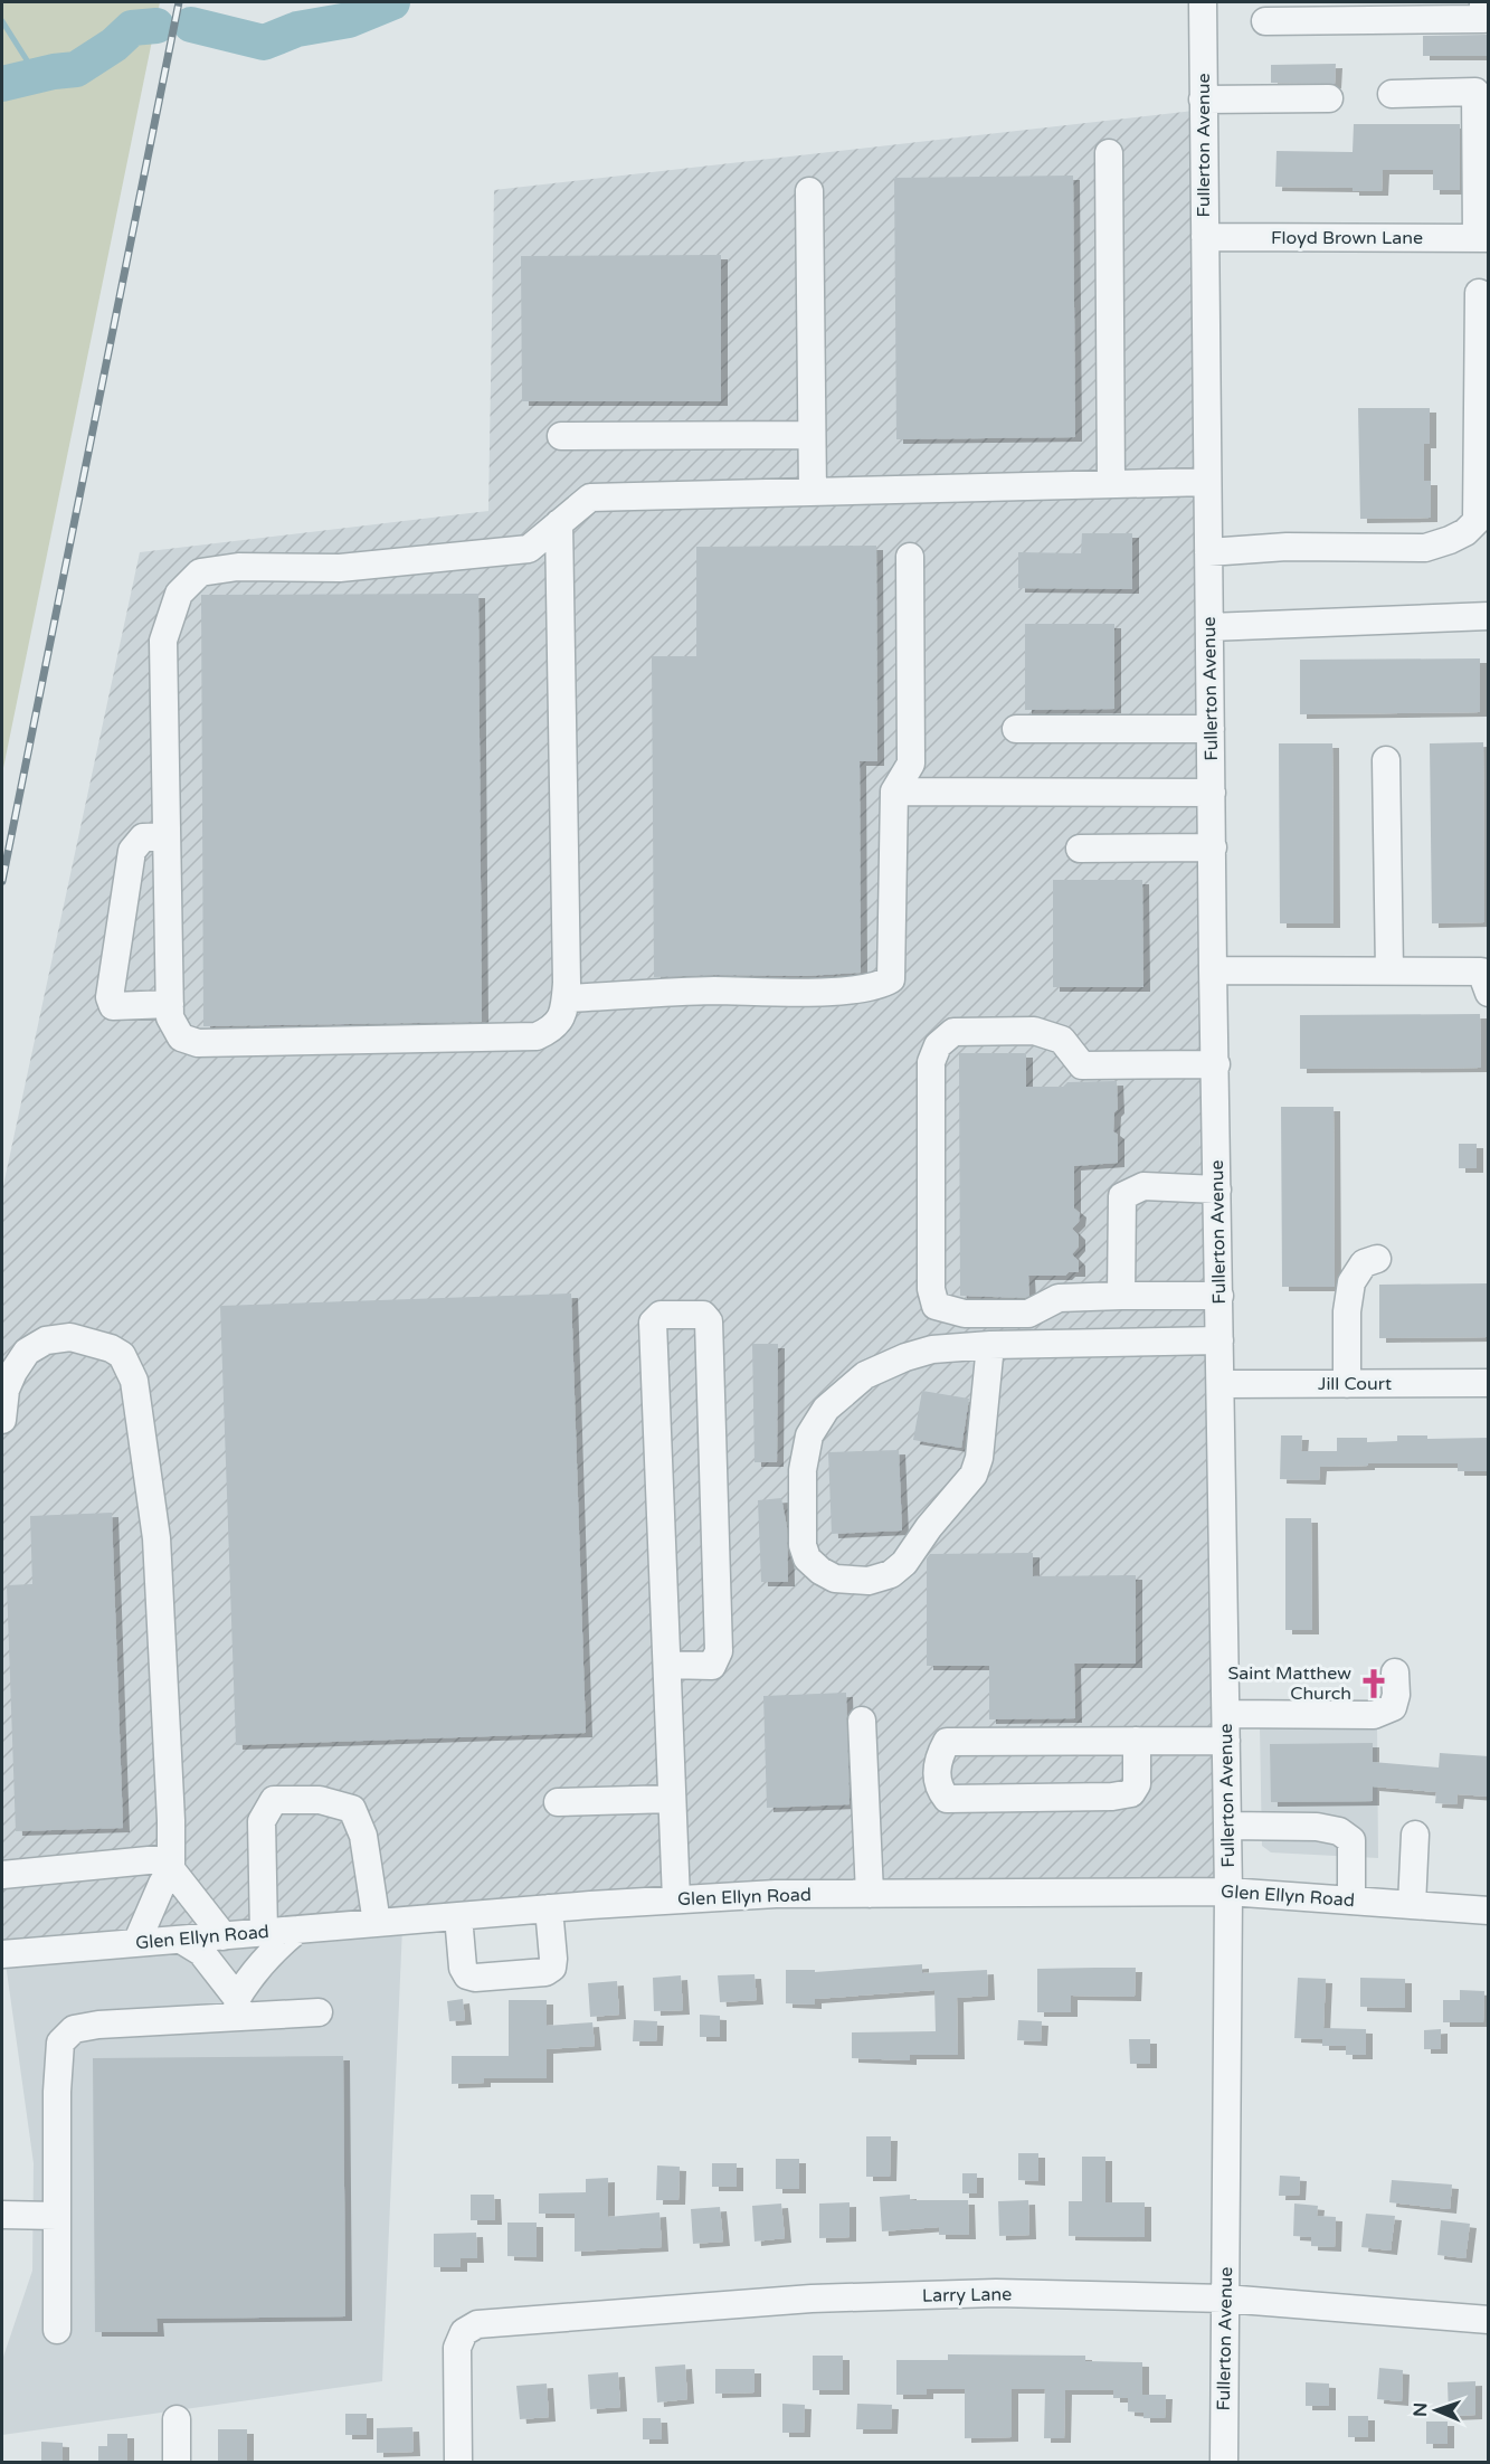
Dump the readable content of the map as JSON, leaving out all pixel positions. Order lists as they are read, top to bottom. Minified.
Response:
{"streets":{"street":["Fullerton Avenue","Floyd Brown Lane","Jill Court","Glen Ellyn Road","Larry Lane"]},"crossings":[["Fullerton Avenue","Floyd Brown Lane"],["Fullerton Avenue","Jill Court"],["Fullerton Avenue","Glen Ellyn Road"],["Fullerton Avenue","Larry Lane"]],"places":{"church":["Saint Matthew Church"]},"north":"left"}
